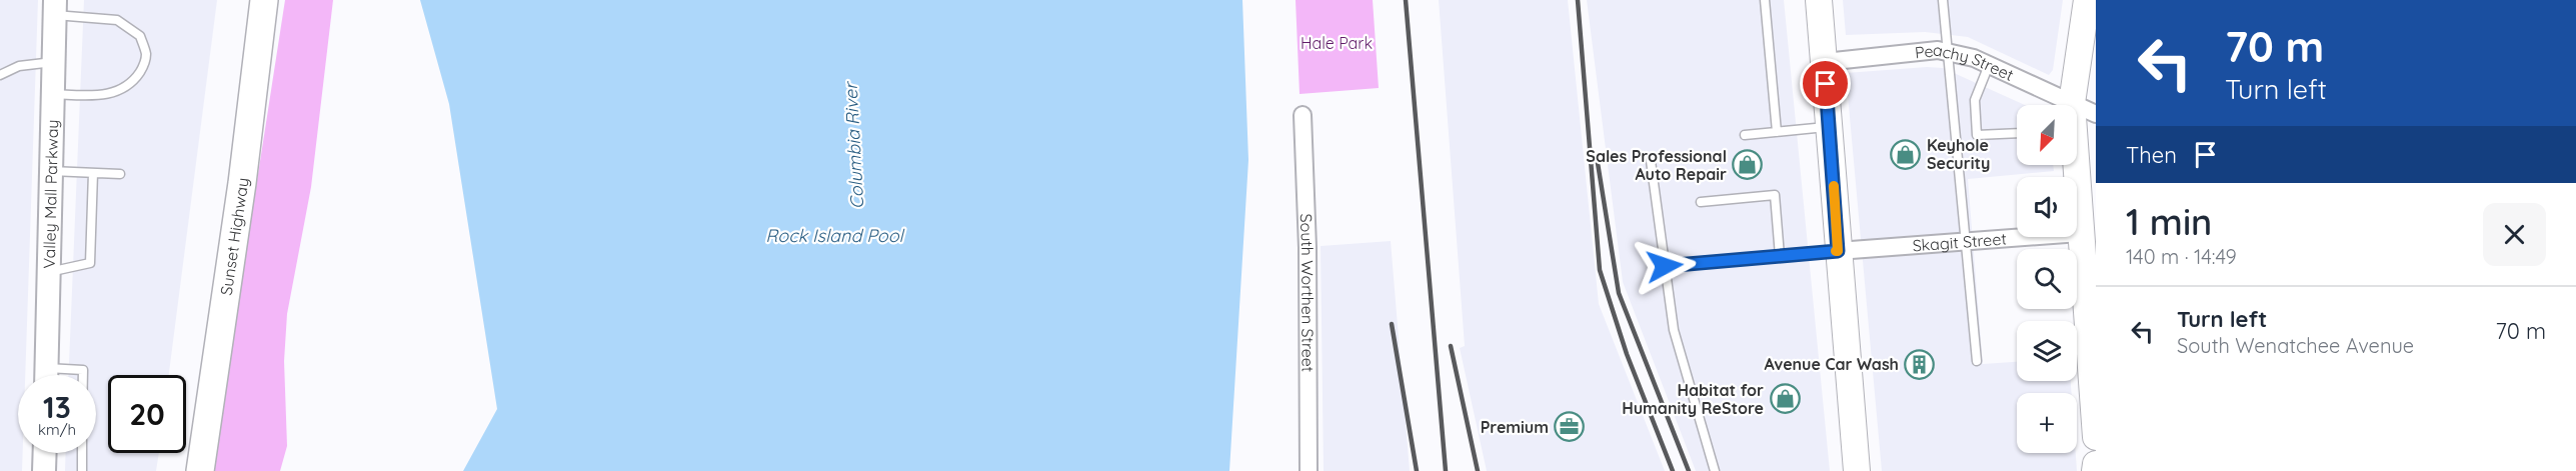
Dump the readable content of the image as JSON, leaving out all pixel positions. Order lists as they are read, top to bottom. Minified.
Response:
{"streets":{"highway":["Sunset Highway"],"main road":["Valley Mall Parkway"],"street":["Peachy Street","Skagit Street","South Worthen Street"]},"water":["Columbia River","Rock Island Pool"],"parks":["Hale Park"],"places":{"shop":["Keyhole Security","Sales Professional Auto Repair","Habitat for Humanity ReStore"],"building":["Avenue Car Wash"],"office":["Premium"]},"north":"bottom left","page":{"turn":["70 m","Turn left"],"map_buttons":"+","then":"Then","heading":["1 min","140 m · 14:49"],"list":[{"name":"Turn left","note":"South Wenatchee Avenue","value":"70 m"}],"speed":"13 km/h","limit":"20"}}
